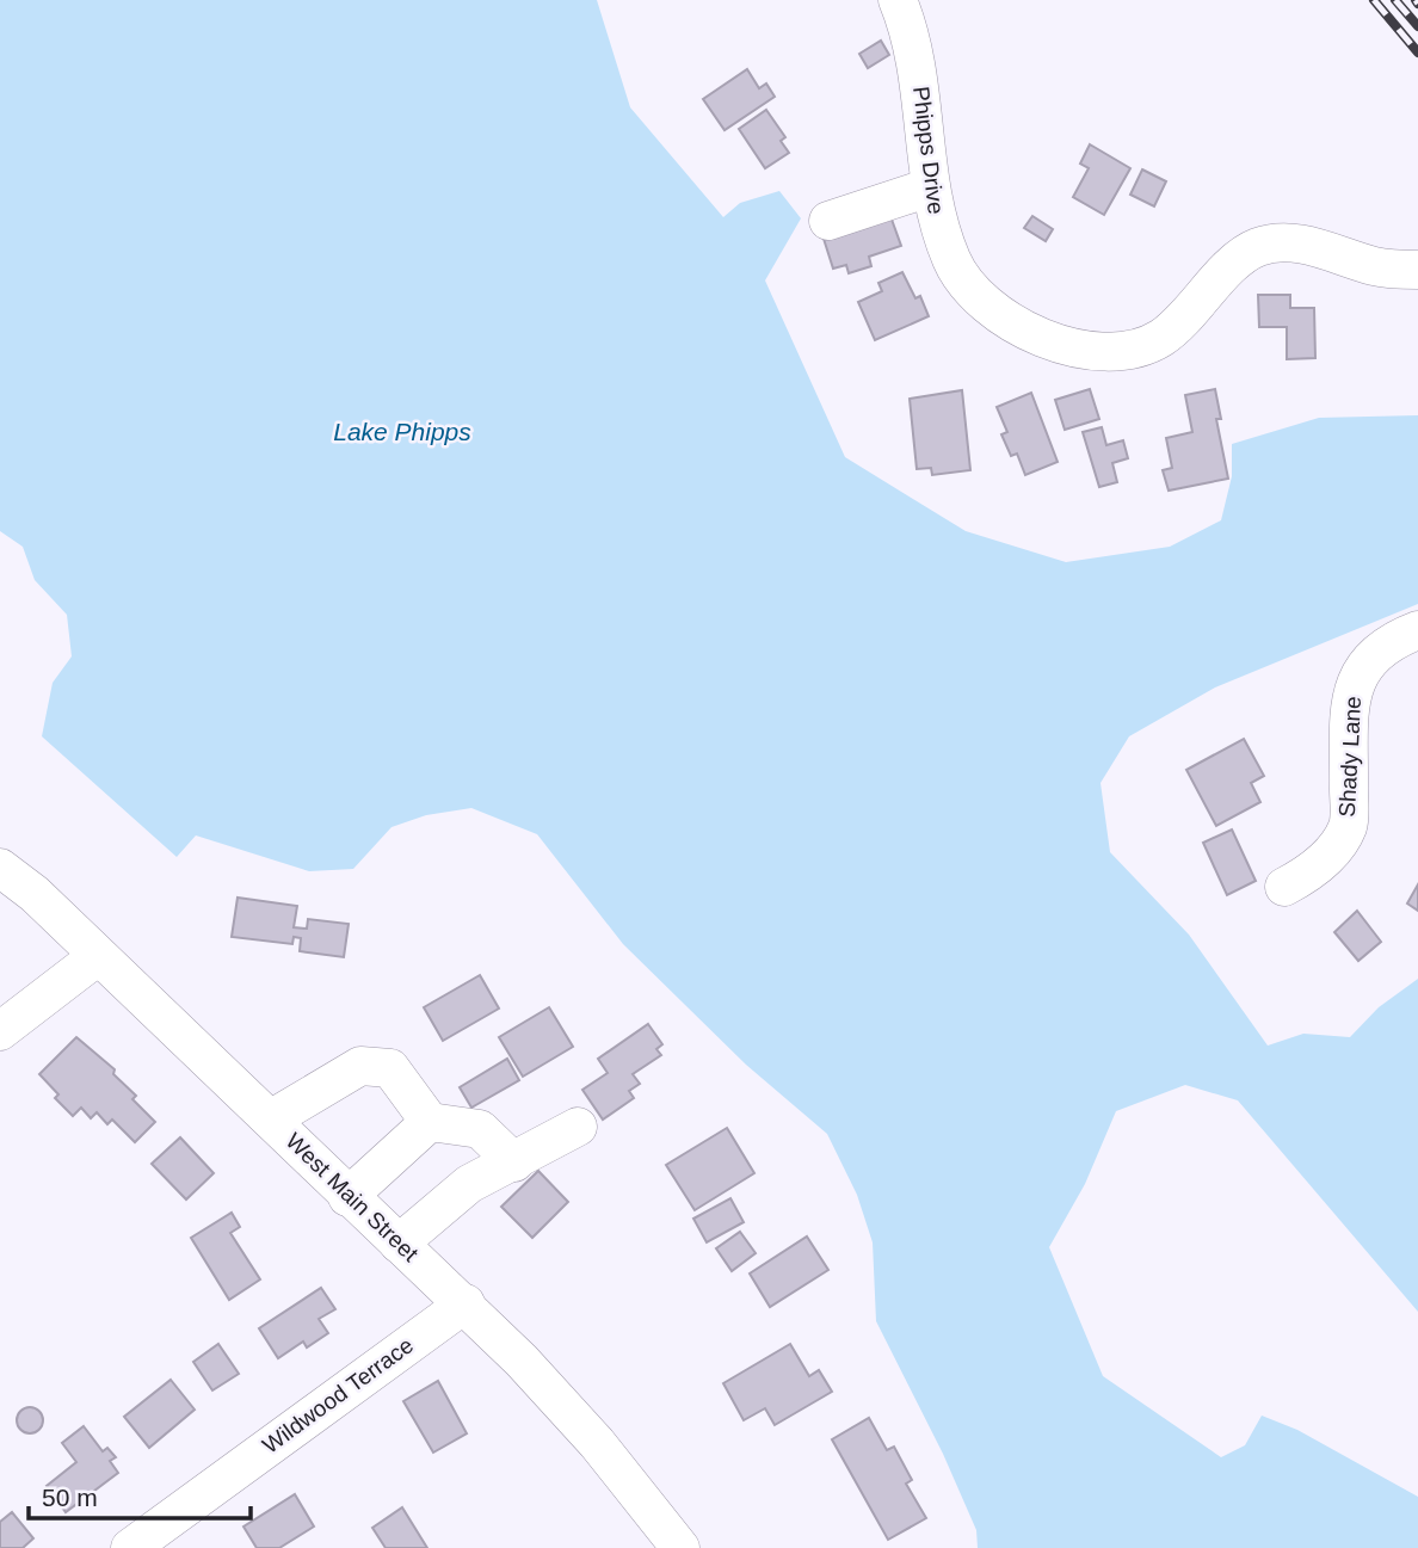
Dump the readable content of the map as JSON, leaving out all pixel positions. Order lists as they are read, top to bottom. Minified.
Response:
{"streets":{"street":["Phipps Drive","Shady Lane","West Main Street","Wildwood Terrace"]},"crossings":[["West Main Street","Wildwood Terrace"]],"water":["Lake Phipps"],"scale_bar":"50 m"}
